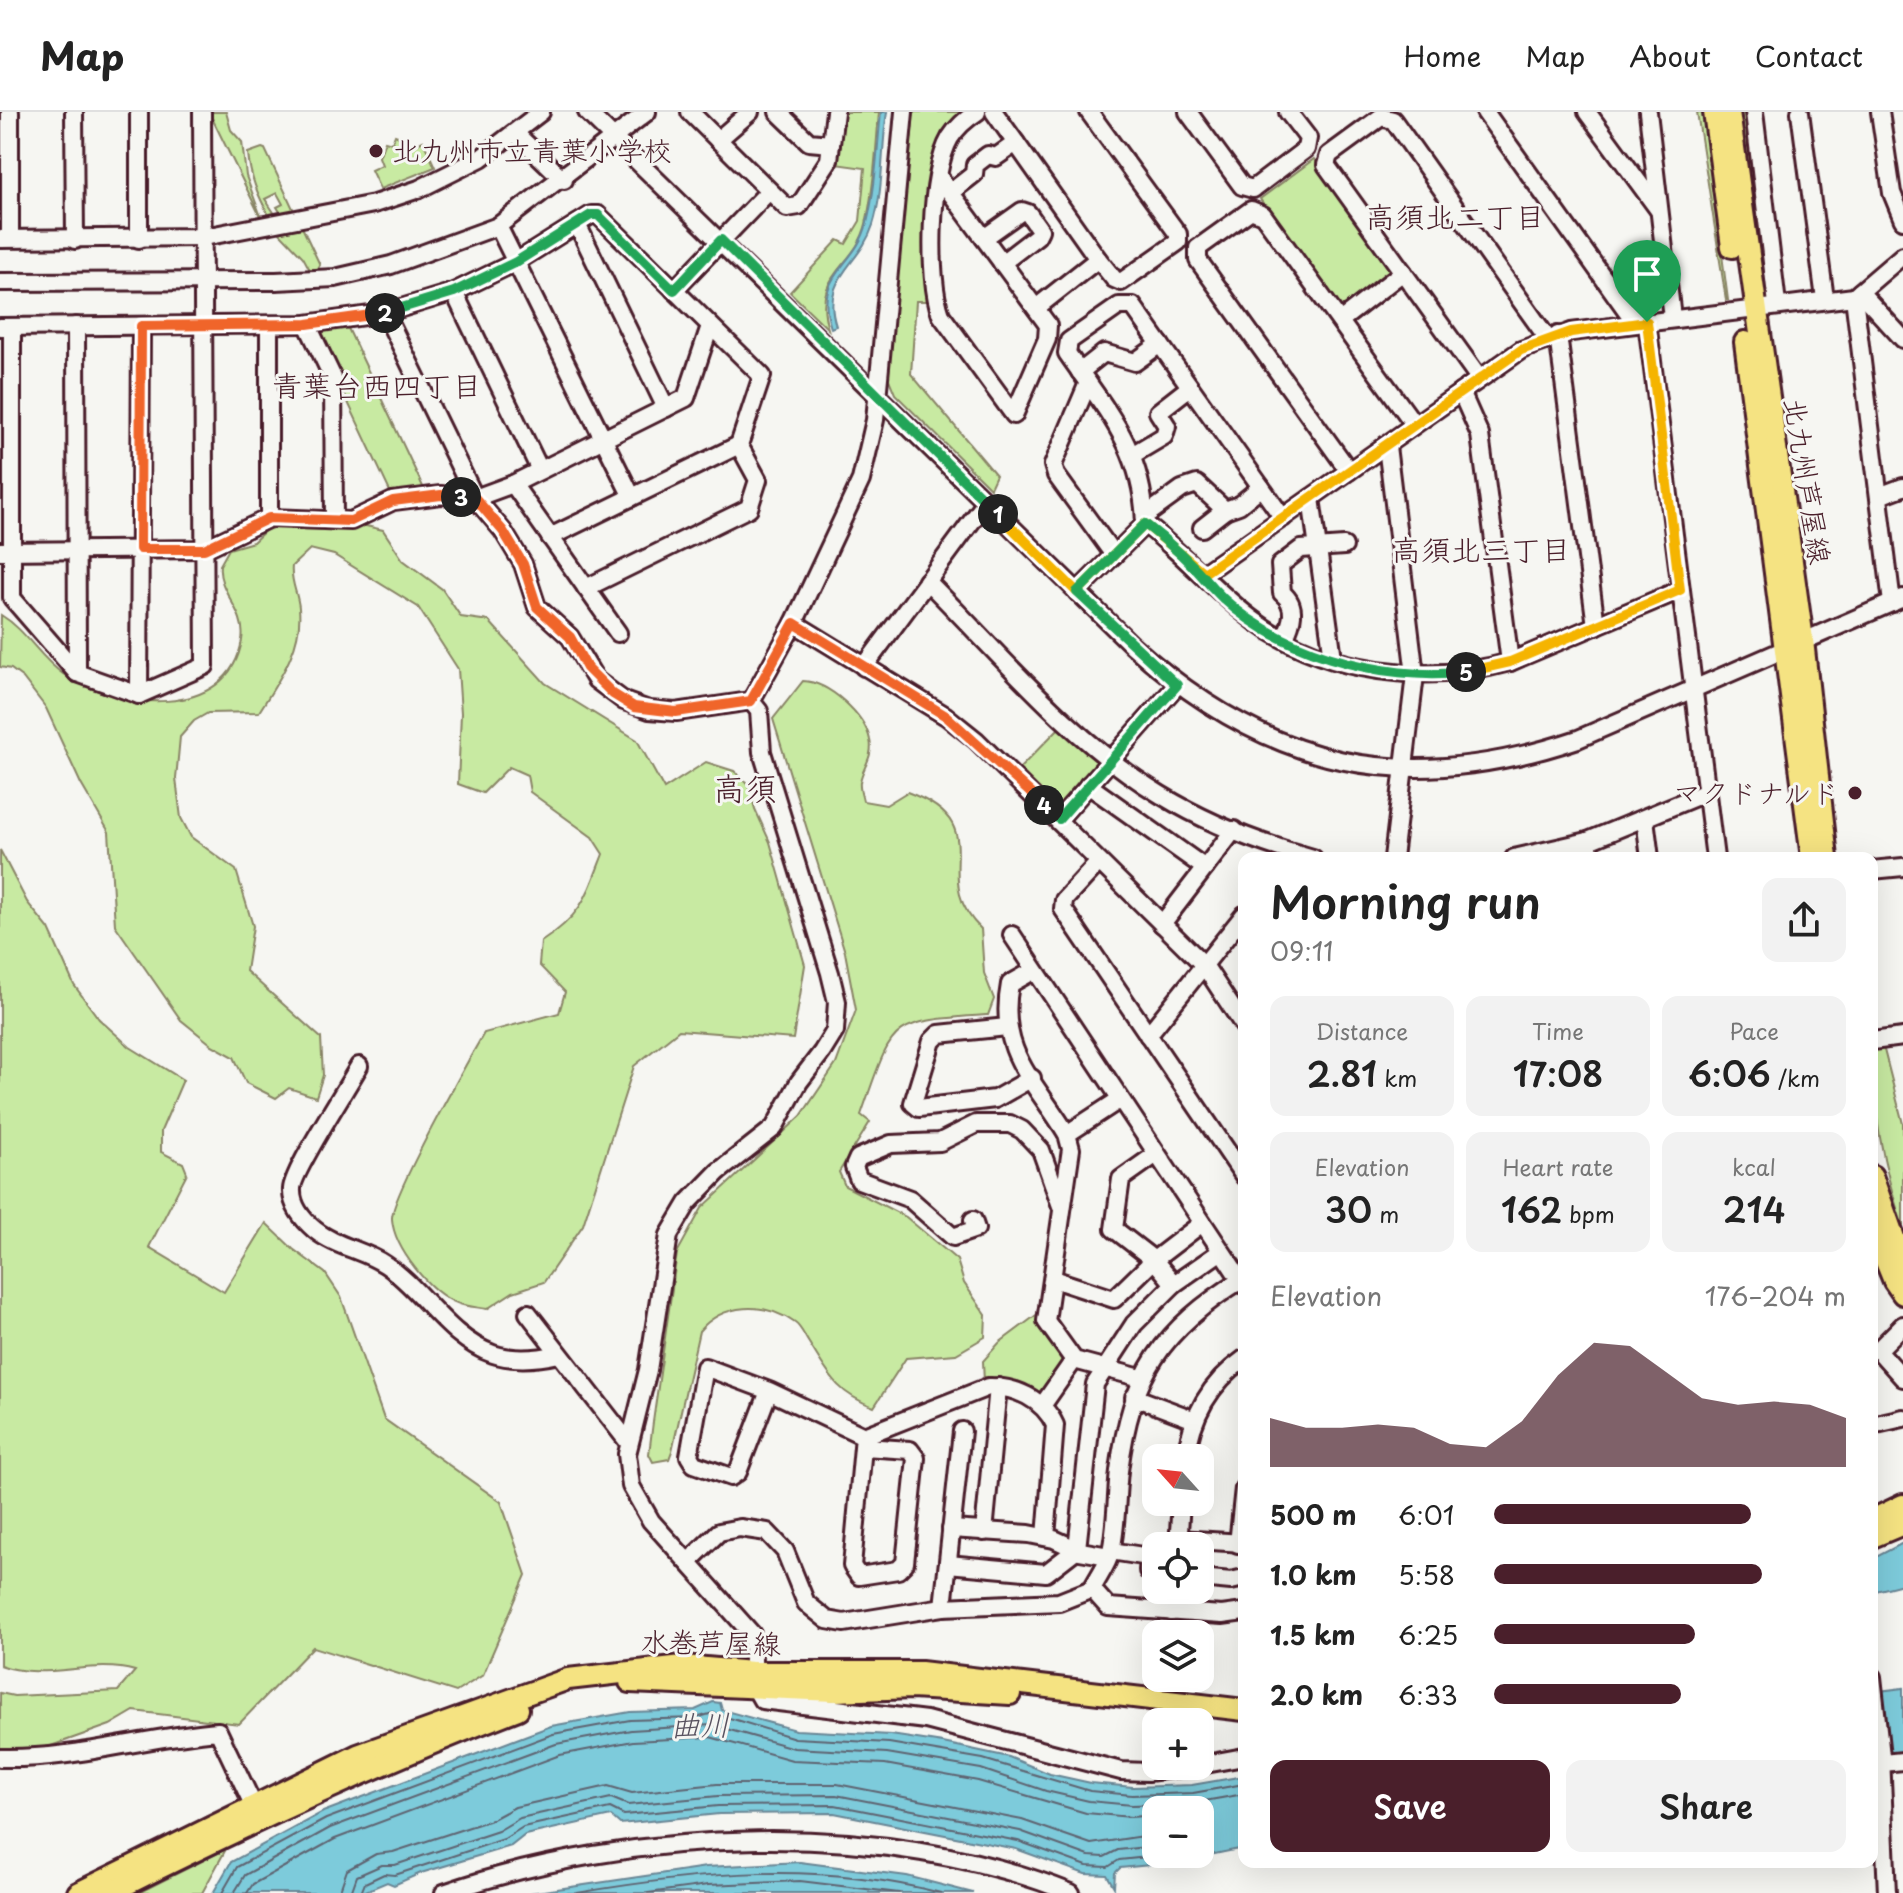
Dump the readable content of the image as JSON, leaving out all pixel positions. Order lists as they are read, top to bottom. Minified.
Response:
{"streets":{"main road":["北九州芦屋線","水巻芦屋線"]},"districts":["高須北二丁目","青葉台西四丁目","高須北三丁目","高須"],"water":["曲川"],"places":["北九州市立青葉小学校","マクドナルド"],"north":"top left","page":{"header":"Map","nav":["Home","Map","About","Contact"],"pins":["2","3","1","5","4"],"heading":["Morning run","09:11"],"stats":[["Distance","2.81 km"],["Time","17:08"],["Pace","6:06 /km"],["Elevation","30 m"],["Heart rate","162 bpm"],["kcal","214"]],"chart":["Elevation","176–204 m"],"map_buttons":["+","−"],"list":[{"name":"500 m","note":"6:01"},{"name":"1.0 km","note":"5:58"},{"name":"1.5 km","note":"6:25"},{"name":"2.0 km","note":"6:33"}],"buttons":["Save","Share"]}}
